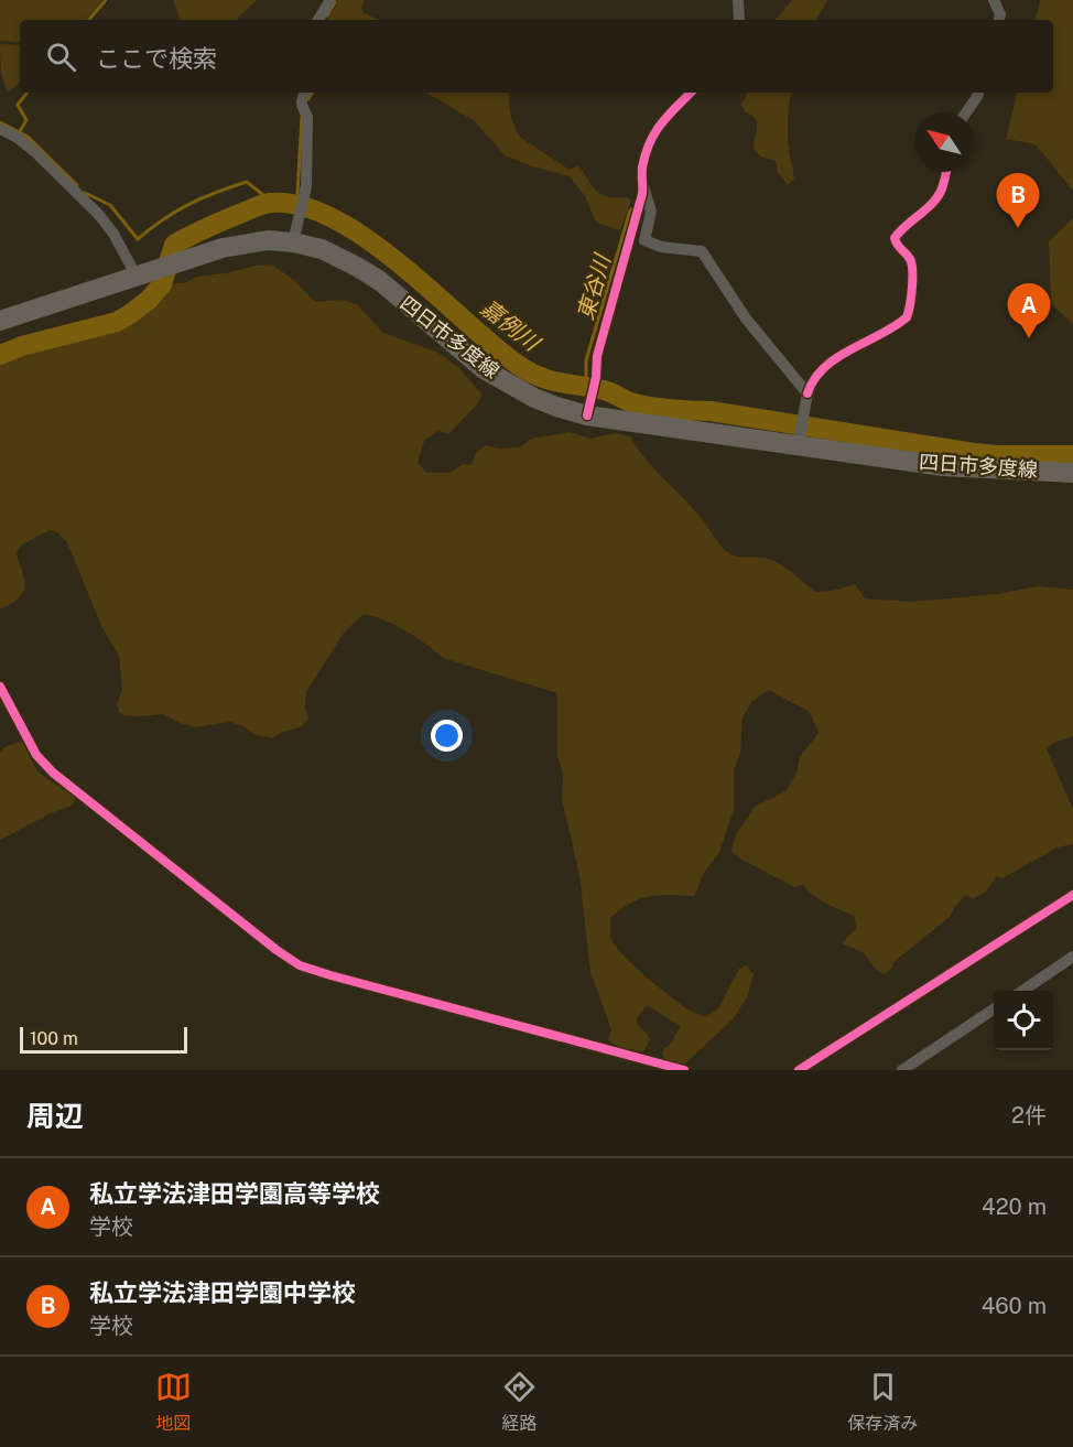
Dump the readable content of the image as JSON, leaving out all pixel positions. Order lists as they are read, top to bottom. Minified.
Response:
{"streets":{"main road":["四日市多度線"]},"water":["東谷川","嘉例川"],"scale_bar":"100 m","north":"top left","page":{"search":"ここで検索","pins":["B","A"],"scale":"100 m","heading":["周辺","2件"],"list":[{"mark":"A","name":"私立学法津田学園高等学校","note":"学校","value":"420 m"},{"mark":"B","name":"私立学法津田学園中学校","note":"学校","value":"460 m"}],"nav":["地図","経路","保存済み"]}}
